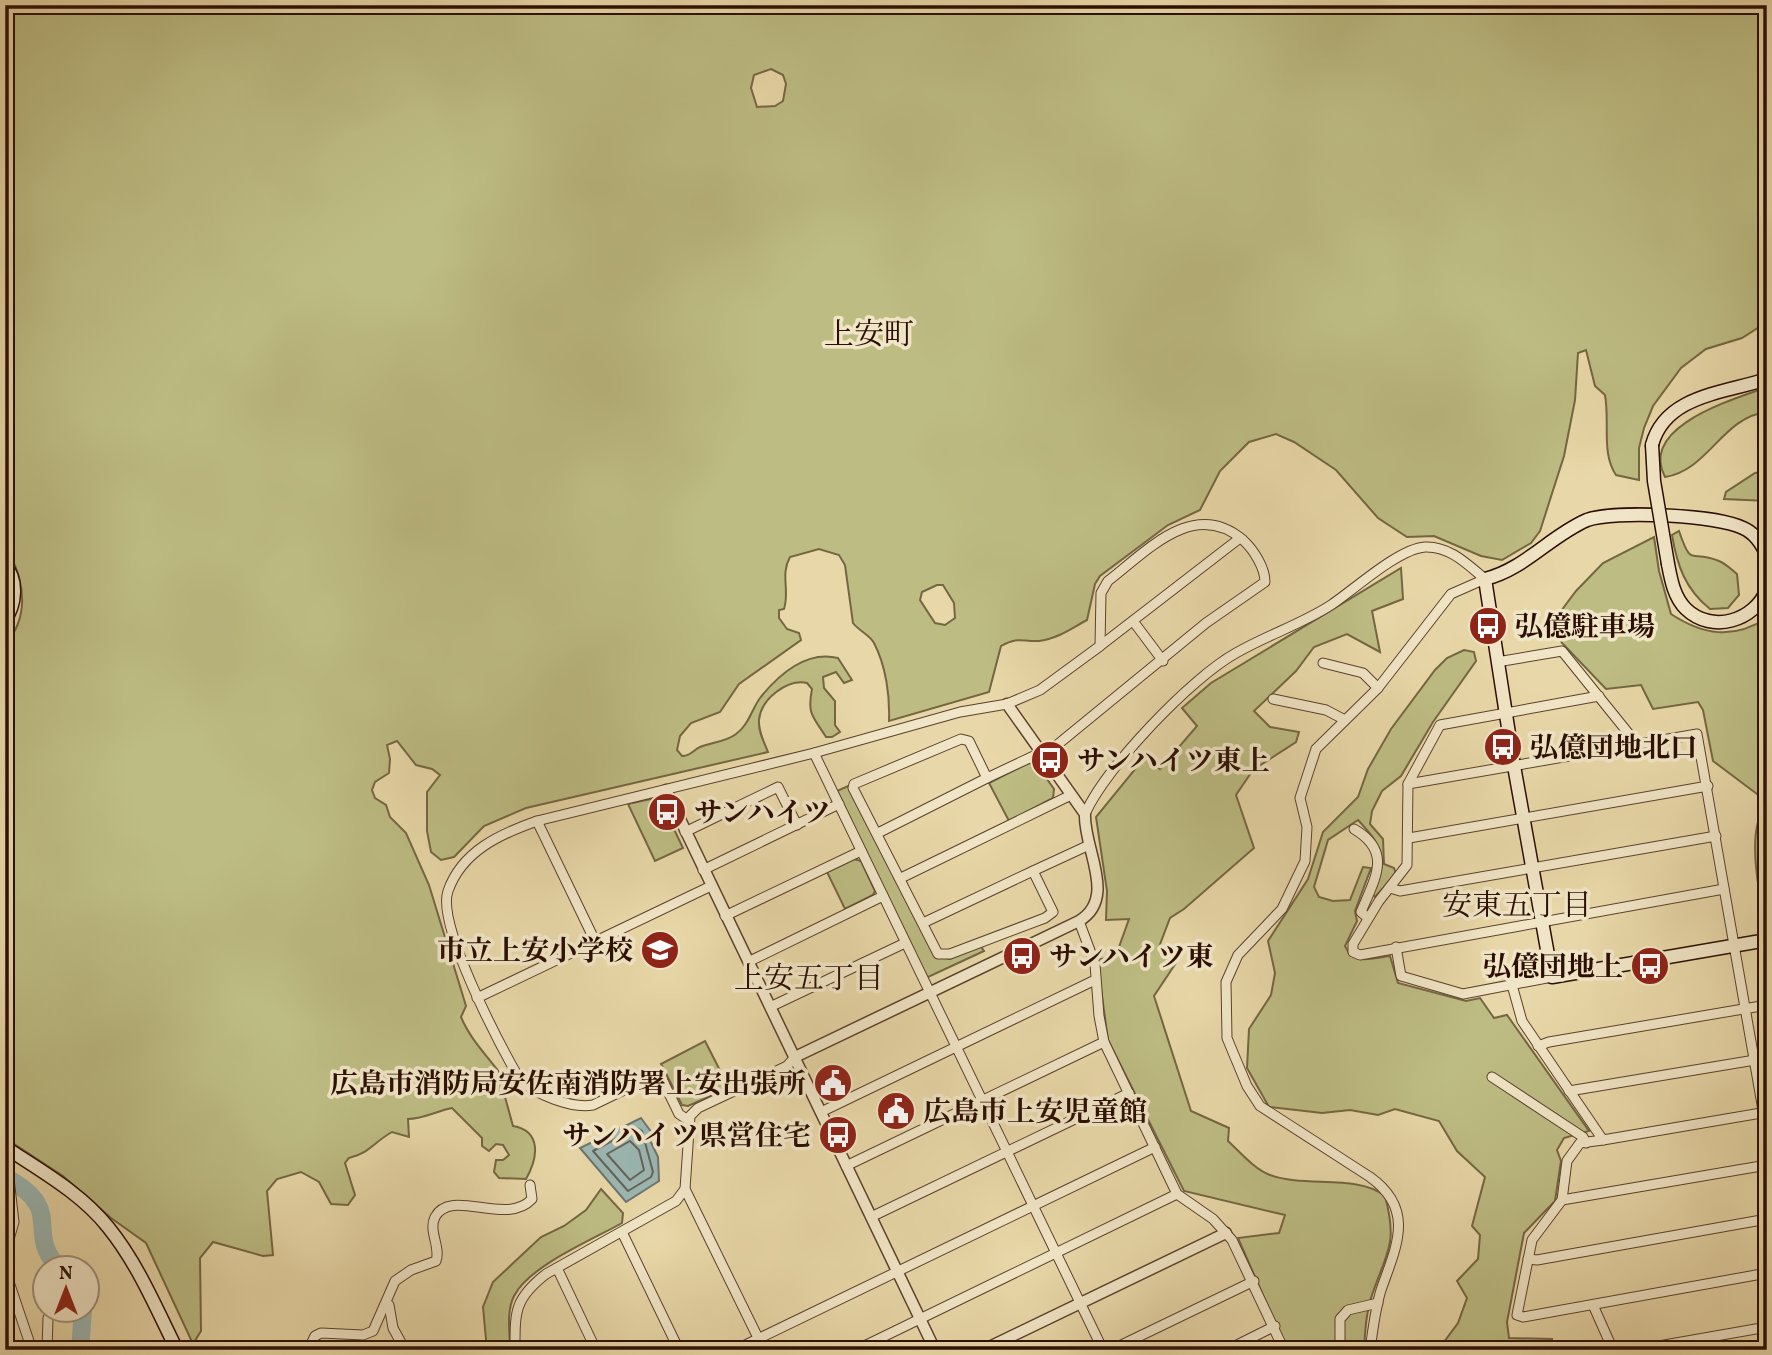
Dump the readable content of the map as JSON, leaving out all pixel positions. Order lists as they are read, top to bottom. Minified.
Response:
{"districts":["上安町","安東五丁目","上安五丁目"],"places":{"bus stop":["弘億駐車場","弘億団地北口","サンハイツ東上","サンハイツ","サンハイツ東","弘億団地上","サンハイツ県営住宅"],"school or university":["市立上安小学校"],"public building":["広島市消防局安佐南消防署上安出張所","広島市上安児童館"]},"north":"top"}
